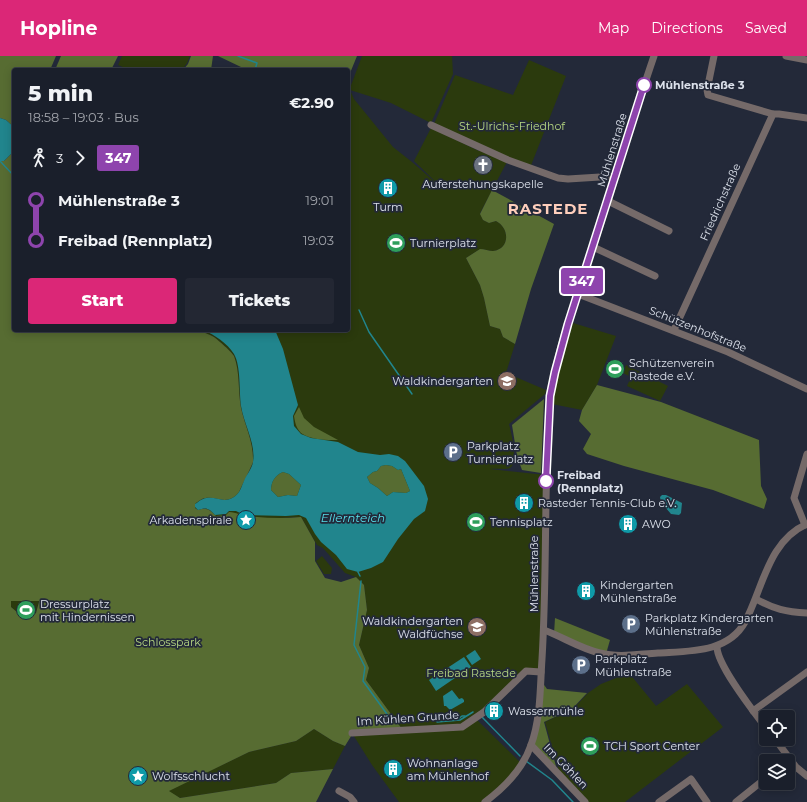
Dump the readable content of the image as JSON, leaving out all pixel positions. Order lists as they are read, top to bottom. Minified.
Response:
{"streets":{"street":["Mühlenstraße","Friedrichstraße","Schützenhofstraße","Im Kühlen Grunde","Im Göhlen"]},"crossings":[["Mühlenstraße","Schützenhofstraße"],["Mühlenstraße","Im Kühlen Grunde"],["Mühlenstraße","Im Göhlen"],["Friedrichstraße","Schützenhofstraße"]],"districts":["RASTEDE"],"water":["Ellernteich"],"parks":["St.-Ulrichs-Friedhof","Schlosspark","Freibad Rastede"],"places":{"other":["Mühlenstraße 3","Freibad (Rennplatz)"],"church":["Auferstehungskapelle"],"building":["Turm","Rasteder Tennis-Club e.V.","AWO","Kindergarten Mühlenstraße","Wassermühle","Wohnanlage am Mühlenhof"],"sports":["Turnierplatz","Schützenverein Rastede e.V.","Tennisplatz","Dressurplatz mit Hindernissen","TCH Sport Center"],"school or university":["Waldkindergarten","Waldkindergarten Waldfüchse"],"parking":["Parkplatz Turnierplatz","Parkplatz Kindergarten Mühlenstraße","Parkplatz Mühlenstraße"],"place":["Arkadenspirale","Wolfsschlucht"]},"lines":["bus line 347"],"page":{"header":"Hopline","nav":["Map","Directions","Saved"],"on_map":"347","heading":["5 min","18:58 – 19:03 · Bus","€2.90"],"legs":["3","347"],"list":[{"name":"Mühlenstraße 3","value":"19:01"},{"name":"Freibad (Rennplatz)","value":"19:03"}],"buttons":["Start","Tickets"]}}
